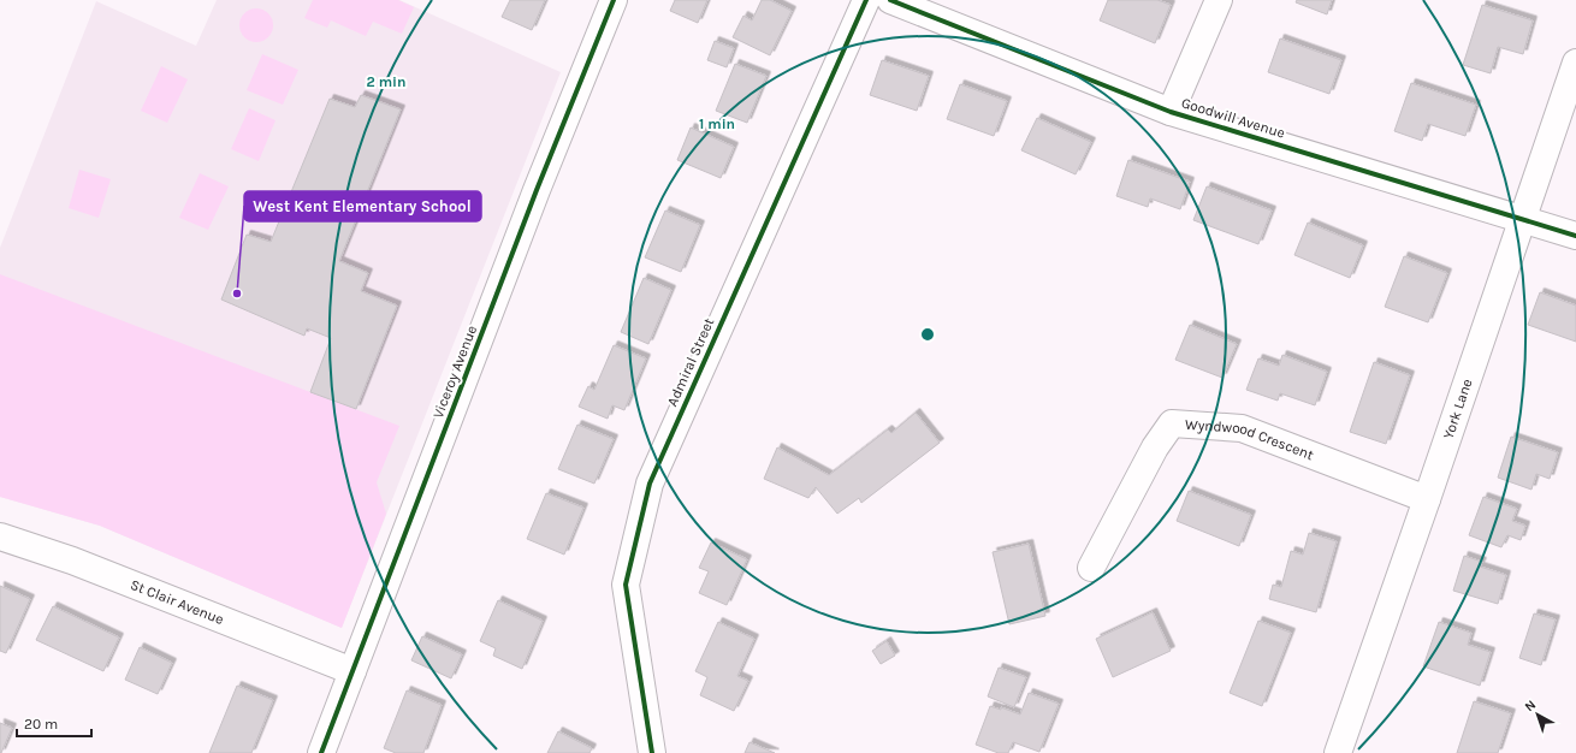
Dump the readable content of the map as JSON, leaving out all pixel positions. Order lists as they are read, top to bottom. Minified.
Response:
{"streets":{"street":["Goodwill Avenue","Admiral Street","Viceroy Avenue","York Lane","Wyndwood Crescent","St Clair Avenue"]},"crossings":[["Goodwill Avenue","York Lane"],["Viceroy Avenue","St Clair Avenue"],["York Lane","Wyndwood Crescent"]],"places":["West Kent Elementary School"],"scale_bar":"20 m","north":"top left","rings":["2 min","1 min"]}
